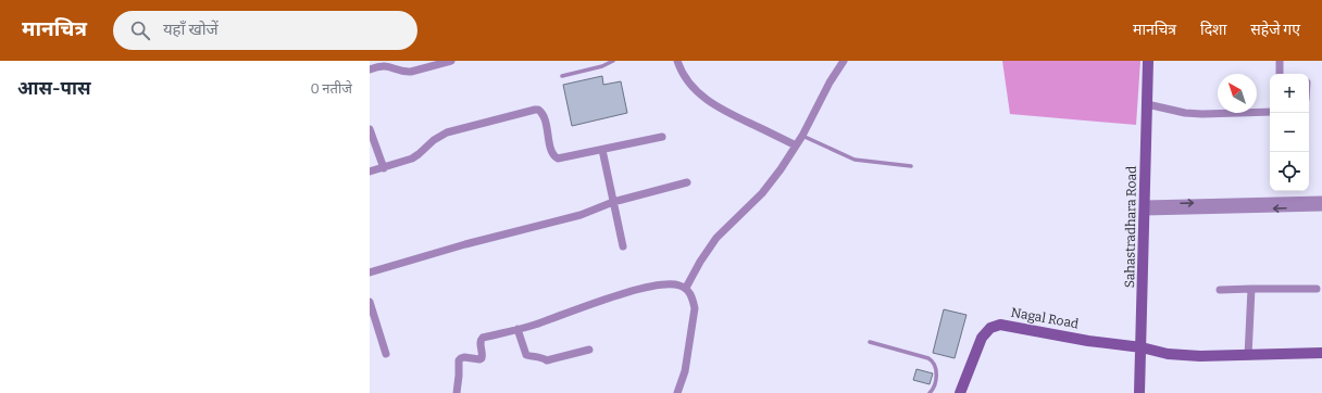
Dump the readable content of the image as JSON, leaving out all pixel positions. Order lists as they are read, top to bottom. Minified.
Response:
{"streets":{"street":["Sahastradhara Road","Nagal Road"]},"crossings":[["Sahastradhara Road","Nagal Road"]],"north":"top left","page":{"header":"मानचित्र","search":"यहाँ खोजें","nav":["मानचित्र","दिशा","सहेजे गए"],"heading":["आस-पास","0 नतीजे"],"map_buttons":["+","−"]}}
